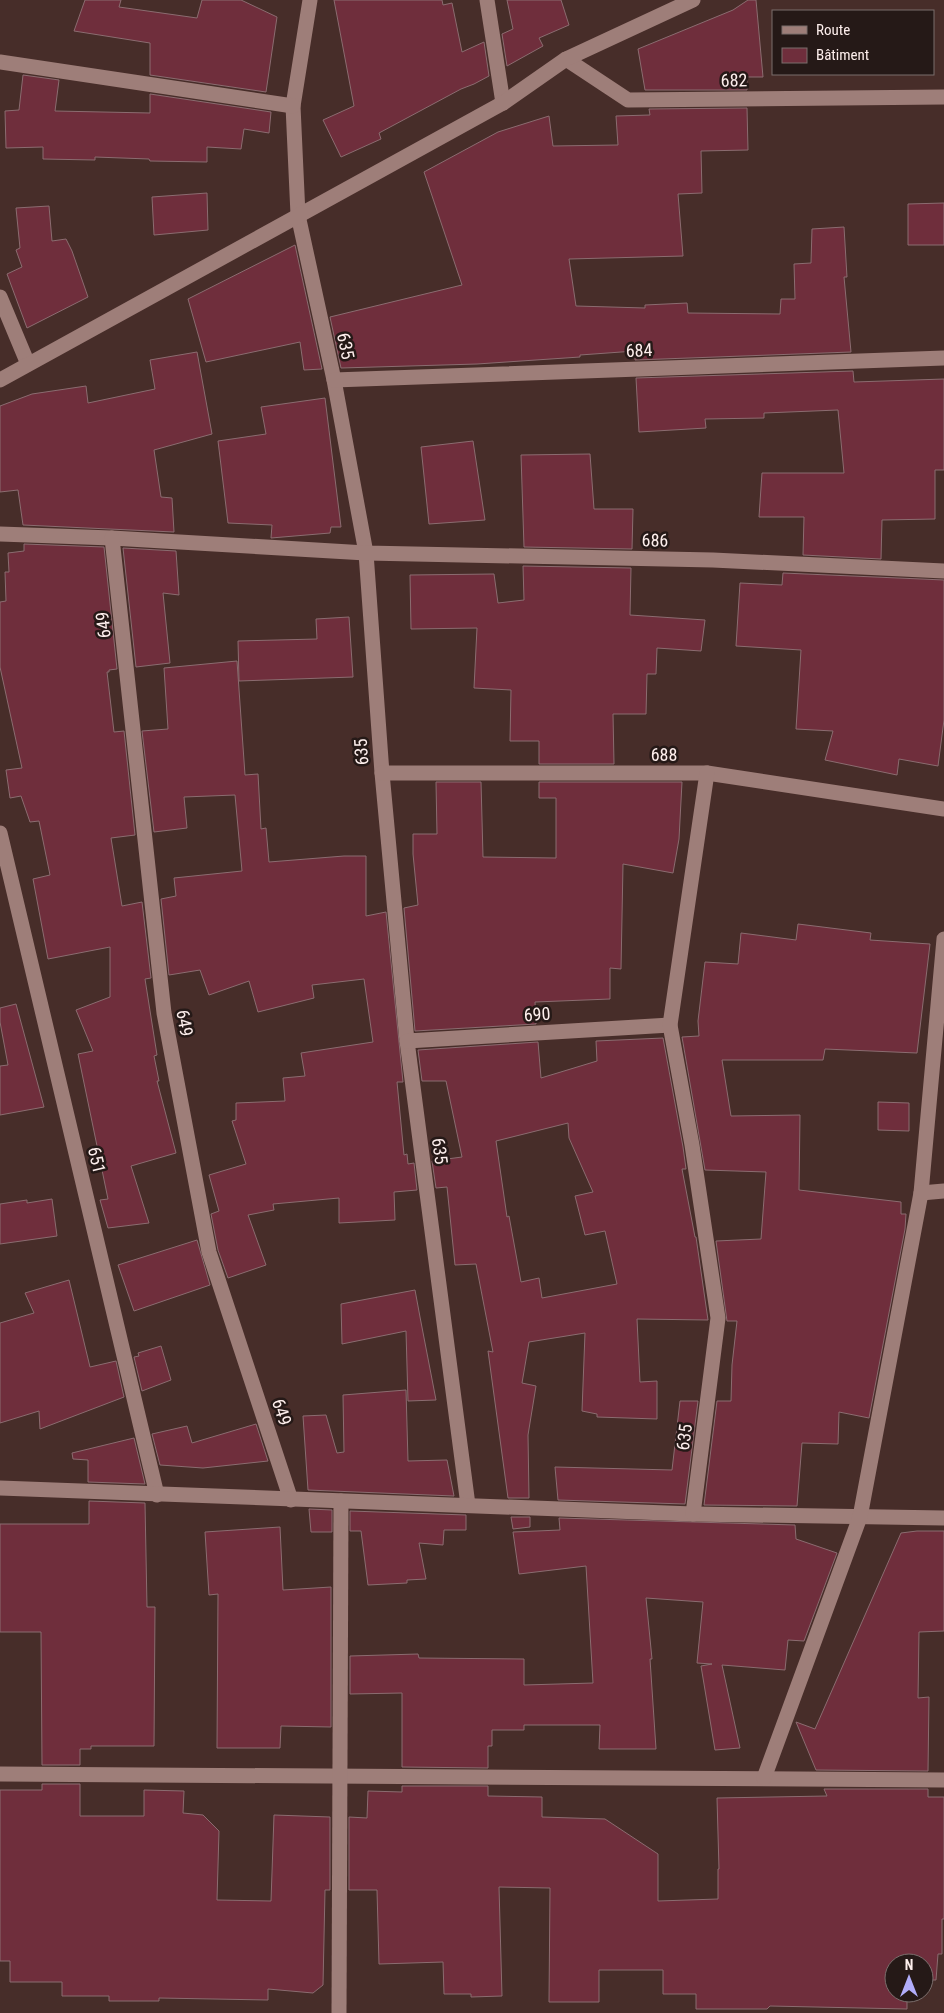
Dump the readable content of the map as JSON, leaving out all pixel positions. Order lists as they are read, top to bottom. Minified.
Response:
{"streets":{"street":["682","635","684","686","649","688","690","651"]},"crossings":[["635","684"],["635","686"],["635","688"],["635","690"],["686","649"]],"legend":["Route","Bâtiment"],"north":"top"}
